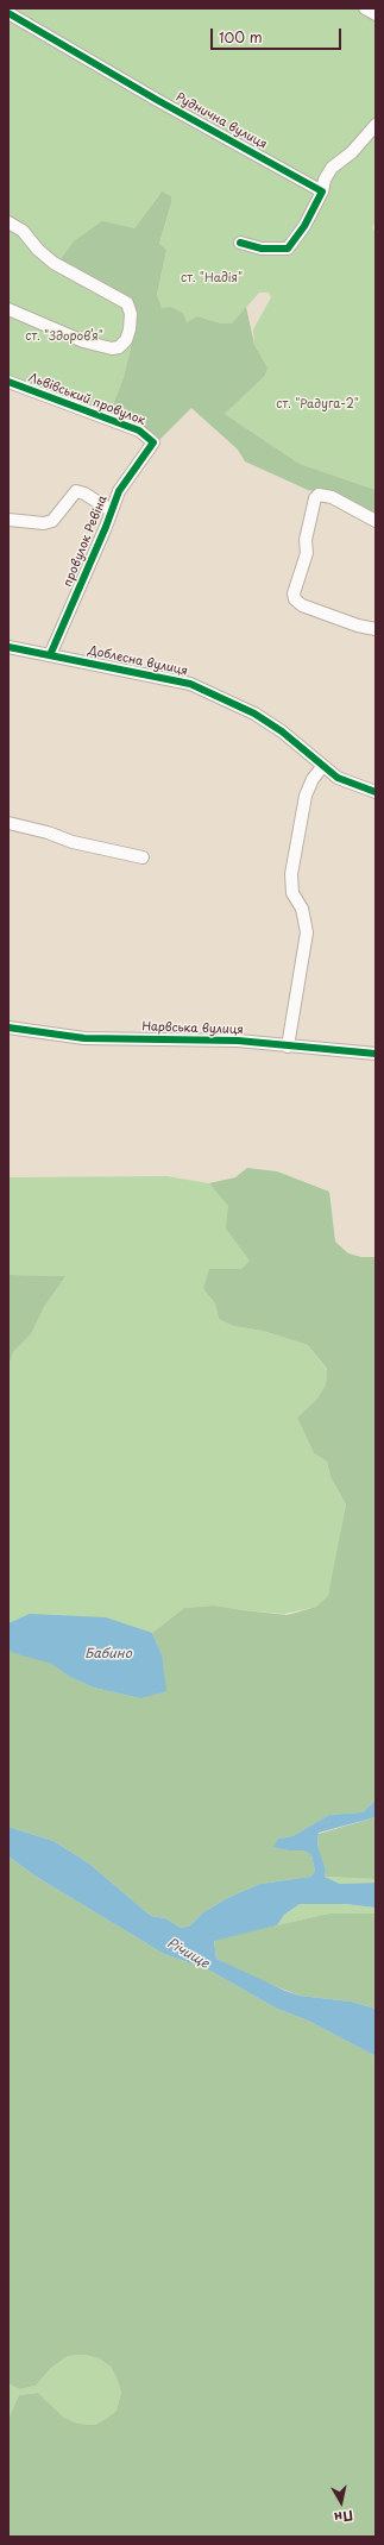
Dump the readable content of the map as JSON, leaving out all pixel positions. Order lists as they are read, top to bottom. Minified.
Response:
{"streets":{"street":["Руднична вулиця","Львівський провулок","провулок Ревіна","Доблесна вулиця","Нарвська вулиця"]},"crossings":[["Львівський провулок","провулок Ревіна"],["провулок Ревіна","Доблесна вулиця"]],"water":["Бабино","Річище"],"parks":["ст. \"Надія\"","ст. \"Здоров’я\"","ст. \"Радуга-2\""],"scale_bar":"100 m","north":"bottom"}
